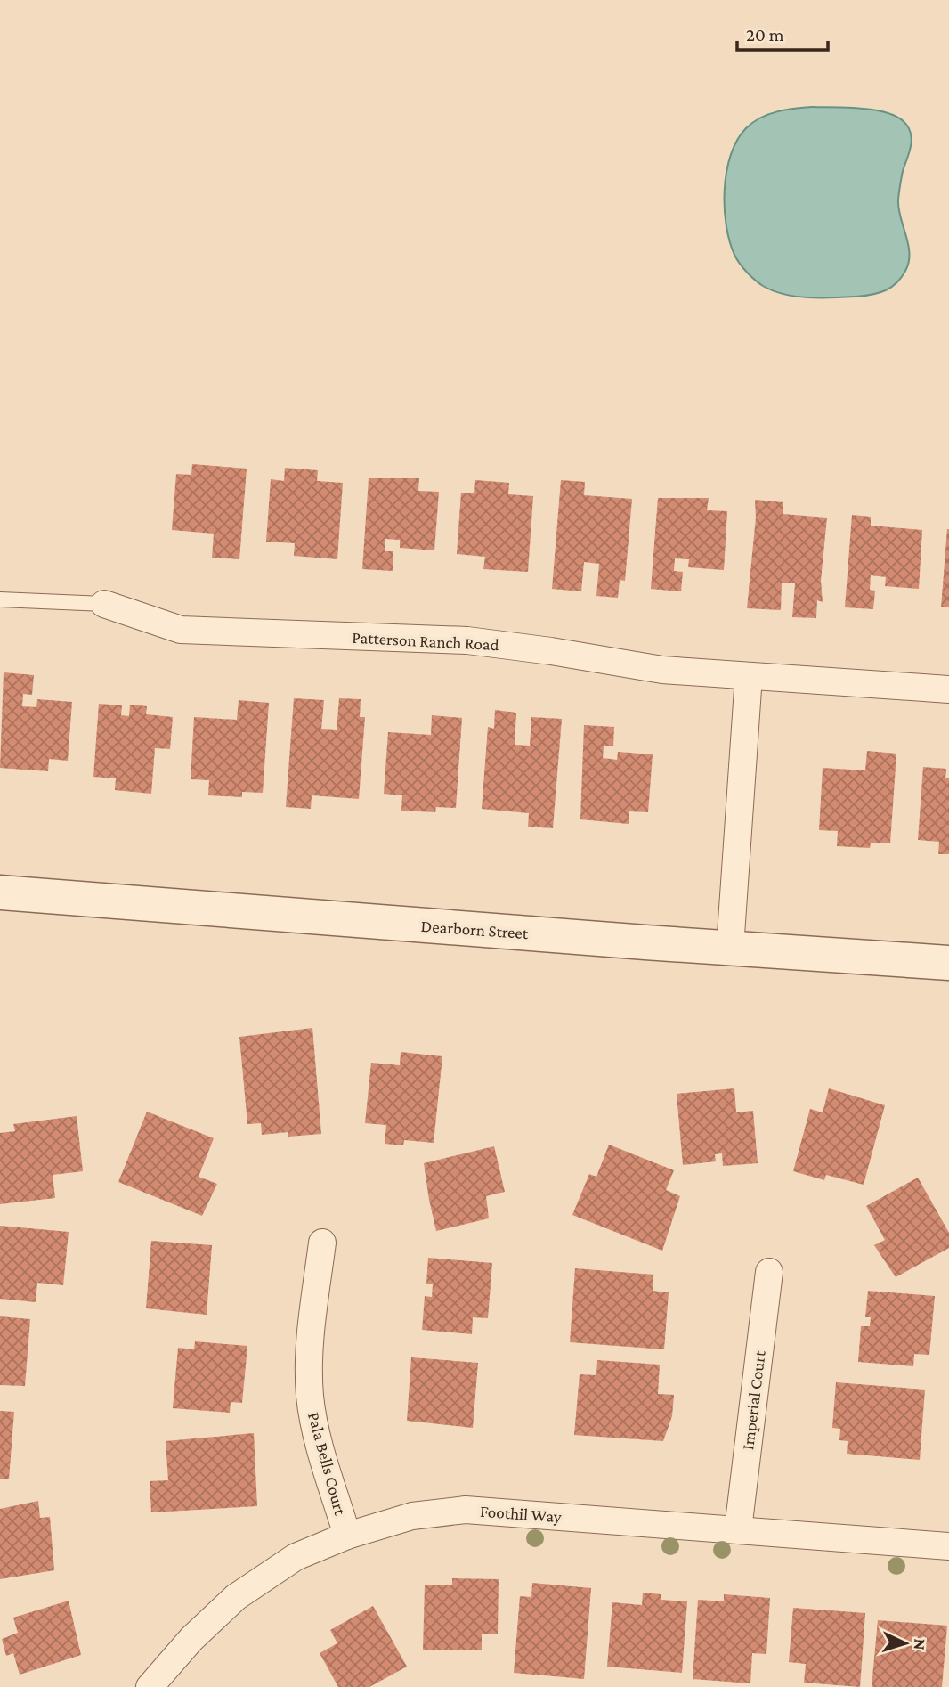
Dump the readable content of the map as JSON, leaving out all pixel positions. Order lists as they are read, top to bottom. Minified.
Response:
{"streets":{"street":["Patterson Ranch Road","Dearborn Street","Imperial Court","Pala Bells Court","Foothil Way"]},"crossings":[["Imperial Court","Foothil Way"],["Pala Bells Court","Foothil Way"]],"scale_bar":"20 m","north":"right"}
